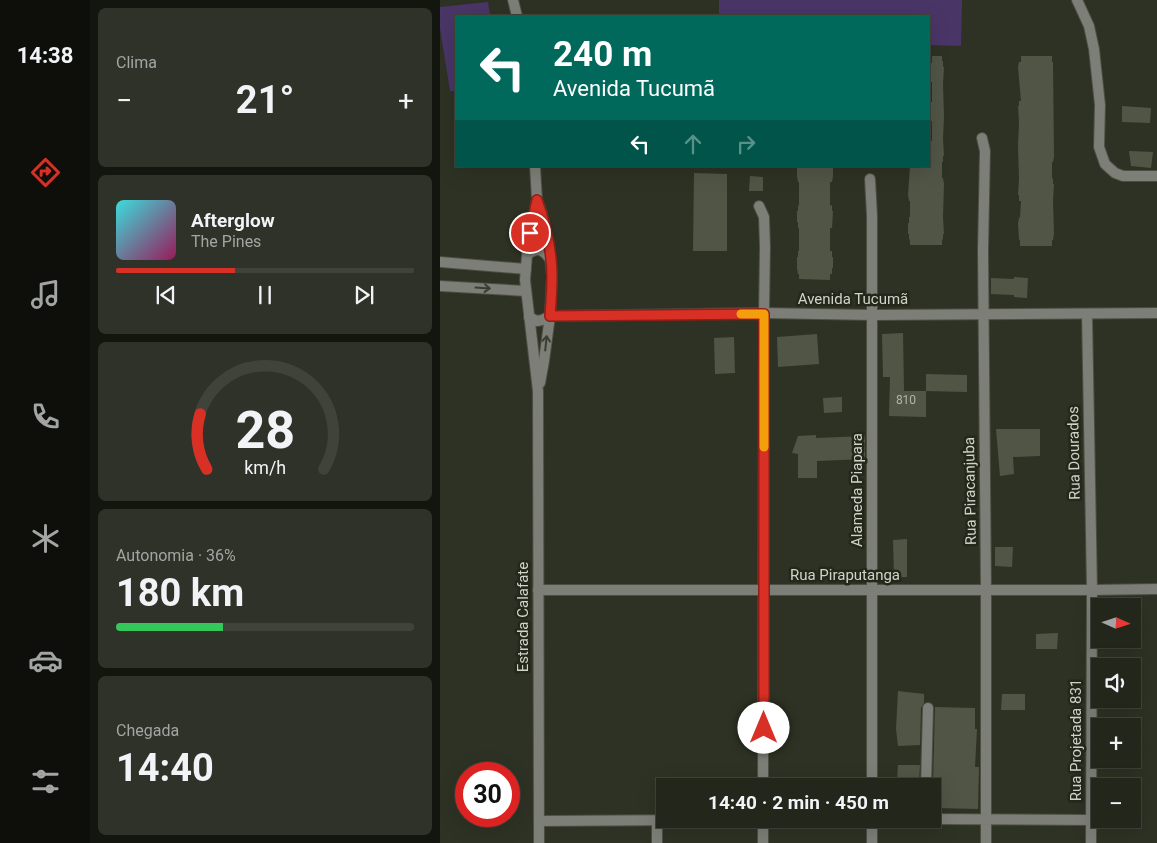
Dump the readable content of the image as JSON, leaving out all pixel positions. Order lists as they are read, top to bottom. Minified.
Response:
{"streets":{"street":["Avenida Tucumã","Rua Dourados","Alameda Piapara","Rua Piracanjuba","Rua Piraputanga","Estrada Calafate","Rua Projetada 831"]},"crossings":[["Avenida Tucumã","Rua Dourados"],["Avenida Tucumã","Alameda Piapara"],["Avenida Tucumã","Rua Piracanjuba"],["Avenida Tucumã","Estrada Calafate"],["Rua Dourados","Rua Piraputanga"],["Rua Dourados","Rua Projetada 831"],["Alameda Piapara","Rua Piraputanga"],["Rua Piracanjuba","Rua Piraputanga"],["Rua Piracanjuba","Rua Projetada 831"],["Rua Piraputanga","Estrada Calafate"],["Rua Piraputanga","Rua Projetada 831"]],"house_numbers":["810"],"north":"right","page":{"tabs":"14:38","tile":["Clima",["Autonomia · 36%","180 km"],["Chegada","14:40"]],"turn":["240 m","Avenida Tucumã"],"heat":["−","21°","+"],"song":["Afterglow","The Pines"],"map_buttons":["+","−"],"limit":"30","trip":"14:40 · 2 min · 450 m","gauge":["28","km/h"]}}
